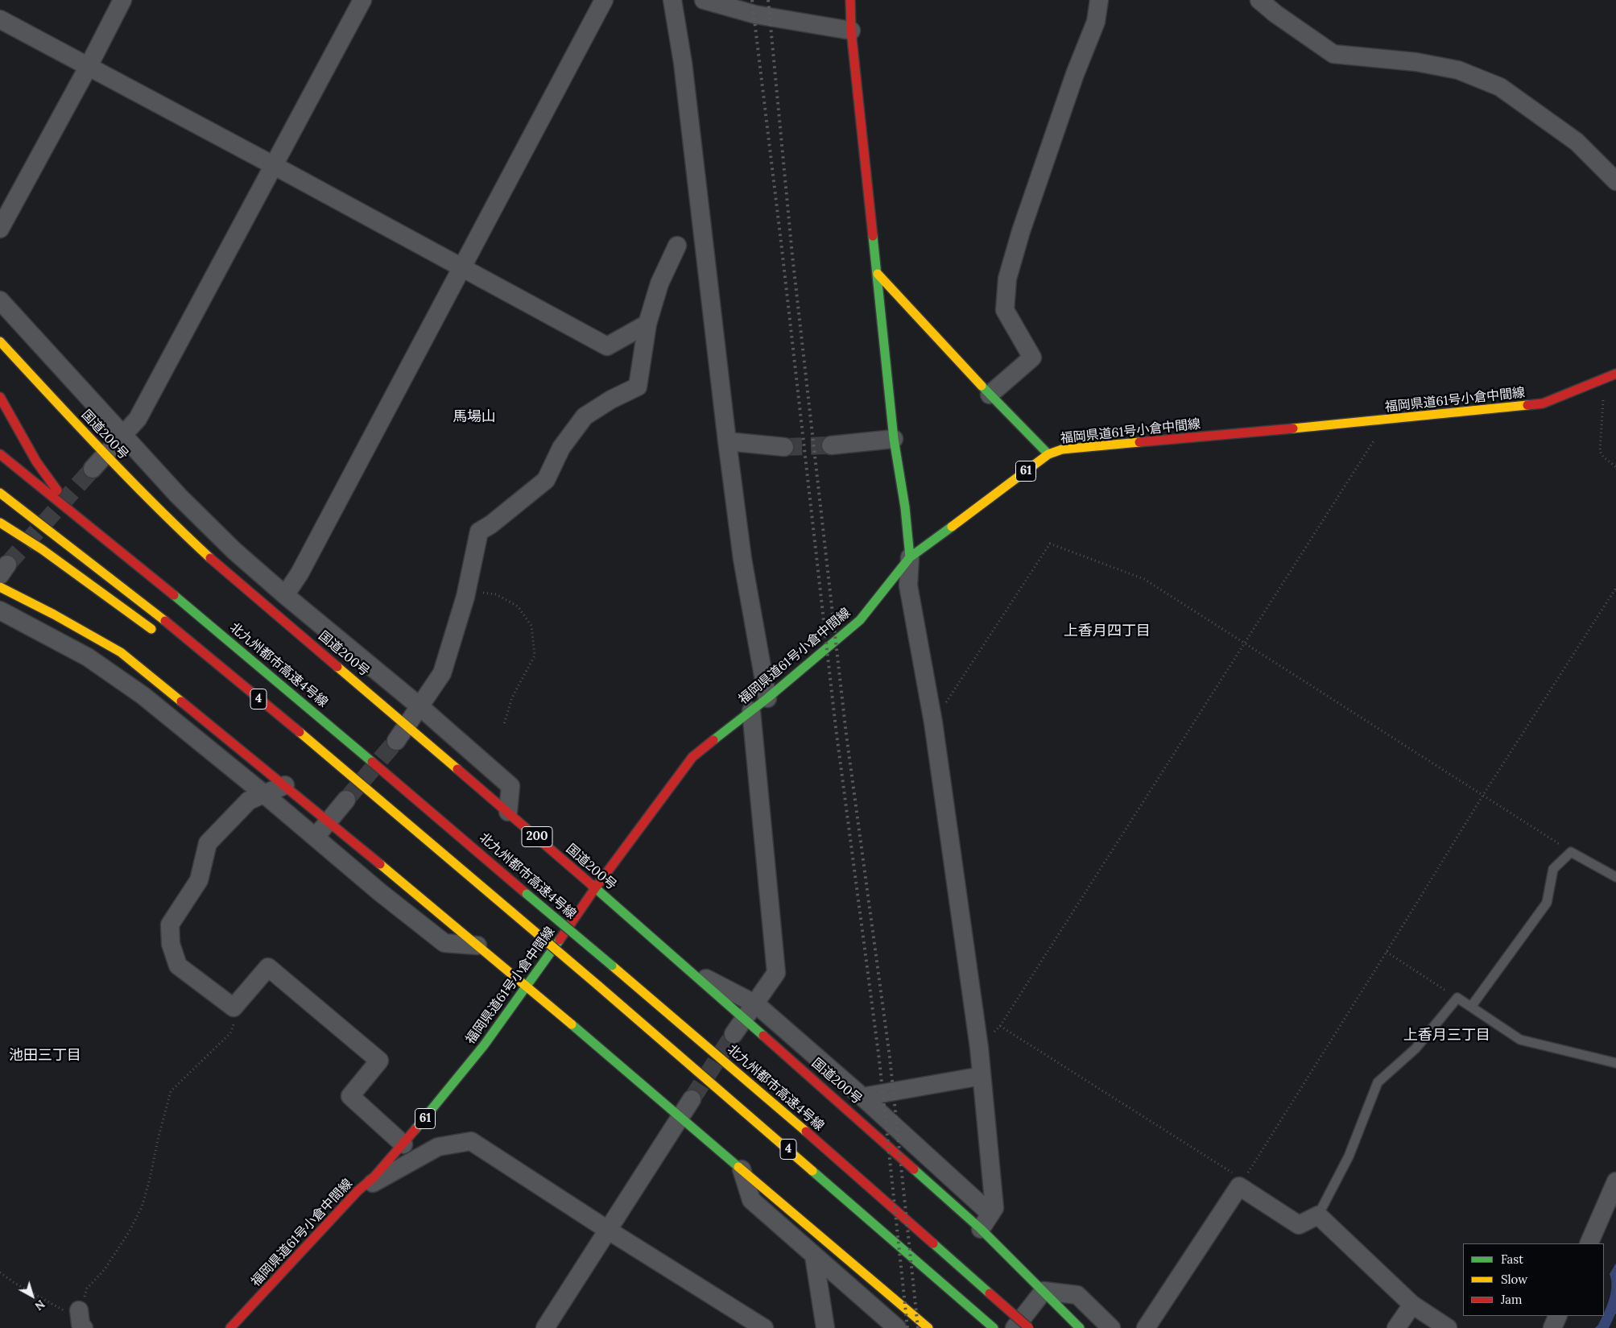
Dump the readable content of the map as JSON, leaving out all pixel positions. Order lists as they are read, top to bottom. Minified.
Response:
{"streets":{"main road":["福岡県道61号小倉中間線","国道200号","61","北九州都市高速4号線","4","200"]},"crossings":[["福岡県道61号小倉中間線","国道200号"]],"districts":["馬場山","上香月四丁目","上香月三丁目","池田三丁目"],"legend":["Fast","Slow","Jam"],"north":"bottom right"}
